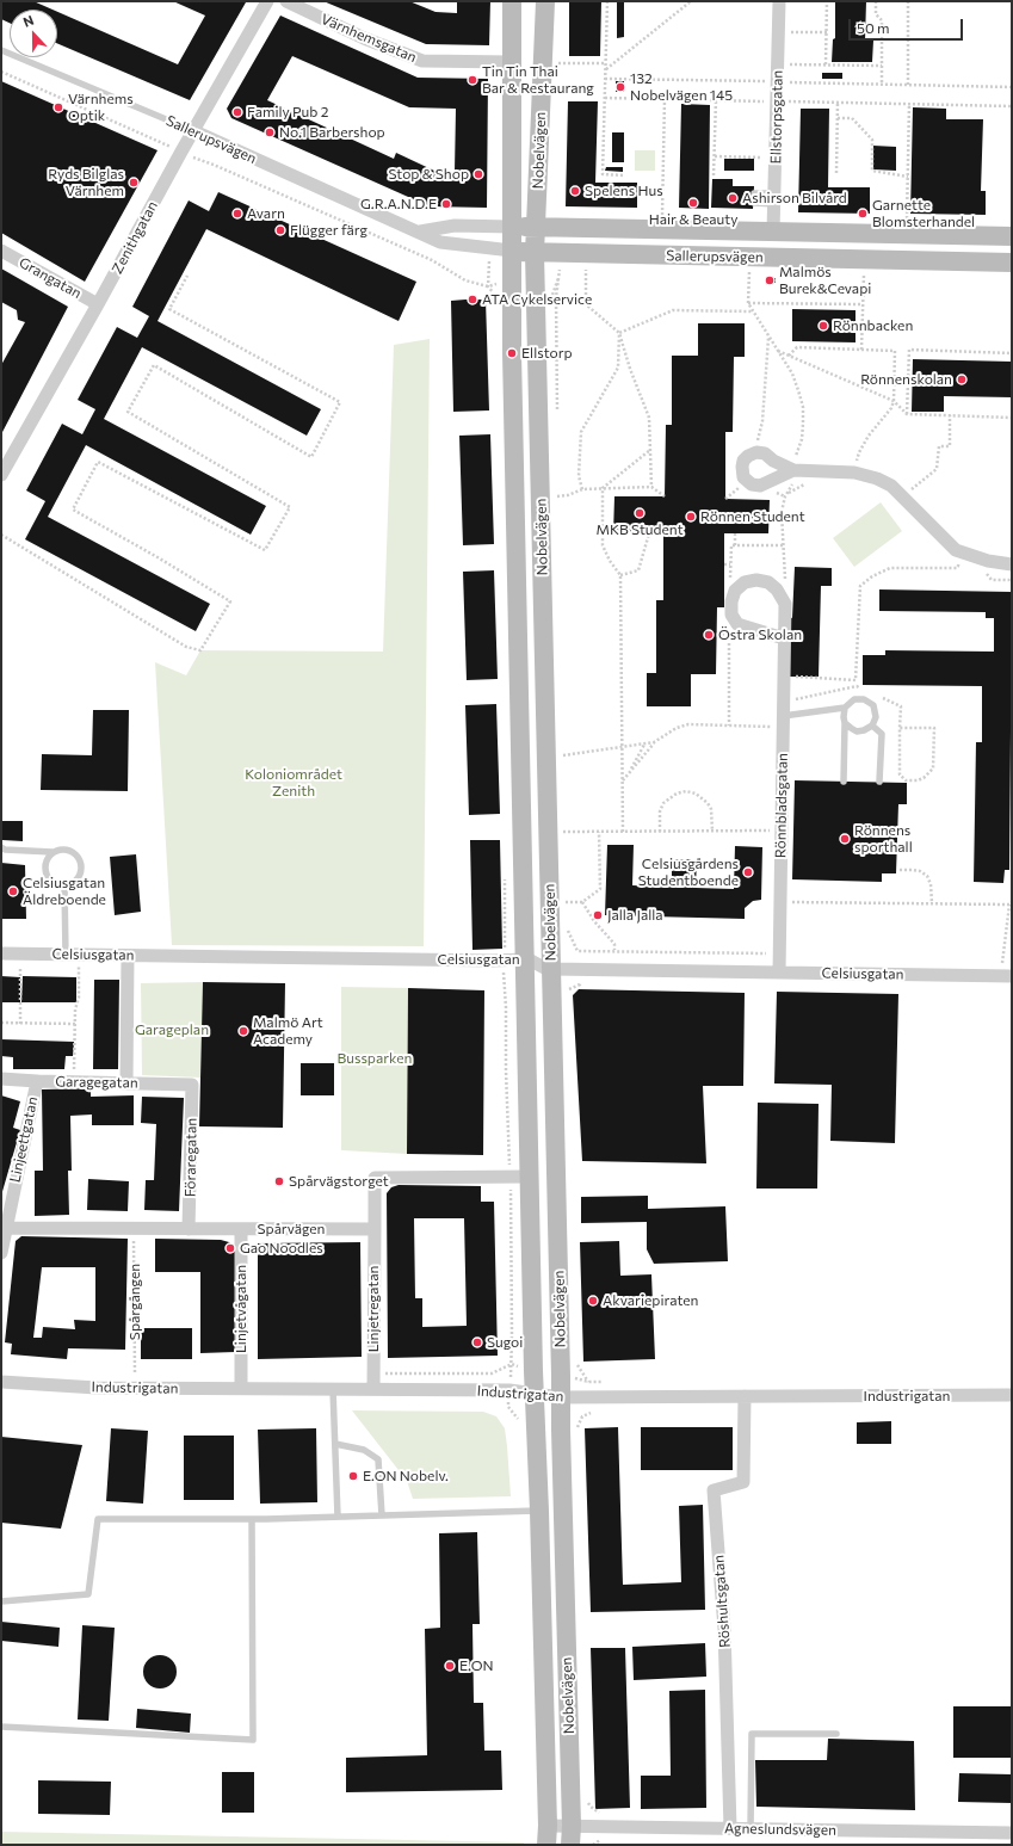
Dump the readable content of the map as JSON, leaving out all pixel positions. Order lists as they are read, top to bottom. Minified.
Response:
{"streets":{"main road":["Sallerupsvägen","Nobelvägen"],"street":["Värnhemsgatan","Ellstorpsgatan","Zenithgatan","Grangatan","Rönnbladsgatan","Celsiusgatan","Garagegatan","Linjeettgatan","Föraregatan","Spårvägen","Linjetvågatan","Linjetregatan","Industrigatan","Röshultsgatan","Agneslundsvägen"],"path":["Spårgången"]},"crossings":[["Värnhemsgatan","Nobelvägen"],["Ellstorpsgatan","Sallerupsvägen"],["Sallerupsvägen","Nobelvägen"],["Sallerupsvägen","Zenithgatan"],["Nobelvägen","Celsiusgatan"],["Nobelvägen","Industrigatan"],["Nobelvägen","Agneslundsvägen"],["Zenithgatan","Grangatan"],["Rönnbladsgatan","Celsiusgatan"],["Garagegatan","Linjeettgatan"],["Garagegatan","Föraregatan"],["Linjeettgatan","Spårvägen"],["Föraregatan","Spårvägen"],["Spårvägen","Spårgången"],["Spårvägen","Linjetvågatan"],["Spårvägen","Linjetregatan"],["Linjetvågatan","Industrigatan"],["Linjetregatan","Industrigatan"],["Industrigatan","Röshultsgatan"],["Röshultsgatan","Agneslundsvägen"]],"parks":["Koloniområdet Zenith","Garageplan","Bussparken"],"places":["Tin Tin Thai Bar & Restaurang","132 Nobelvägen 145","Värnhems Optik","Family Pub 2","No.1 Barbershop","Stop & Shop","Ryds Bilglas Värnhem","Spelens Hus","Ashirson Bilvård","Hair & Beauty","G.R.A.N.D.E","Avarn","Garnette Blomsterhandel","Flügger färg","Malmös Burek&Cevapi","ATA Cykelservice","Rönnbacken","Ellstorp","Rönnenskolan","MKB Student","Rönnen Student","Östra Skolan","Rönnens sporthall","Celsiusgårdens Studentboende","Celsiusgatan Äldreboende","Jalla Jalla","Malmö Art Academy","Spårvägstorget","Gao Noodles","Akvariepiraten","Sugoi","E.ON Nobelv.","E.ON"],"scale_bar":"50 m","north":"top"}
